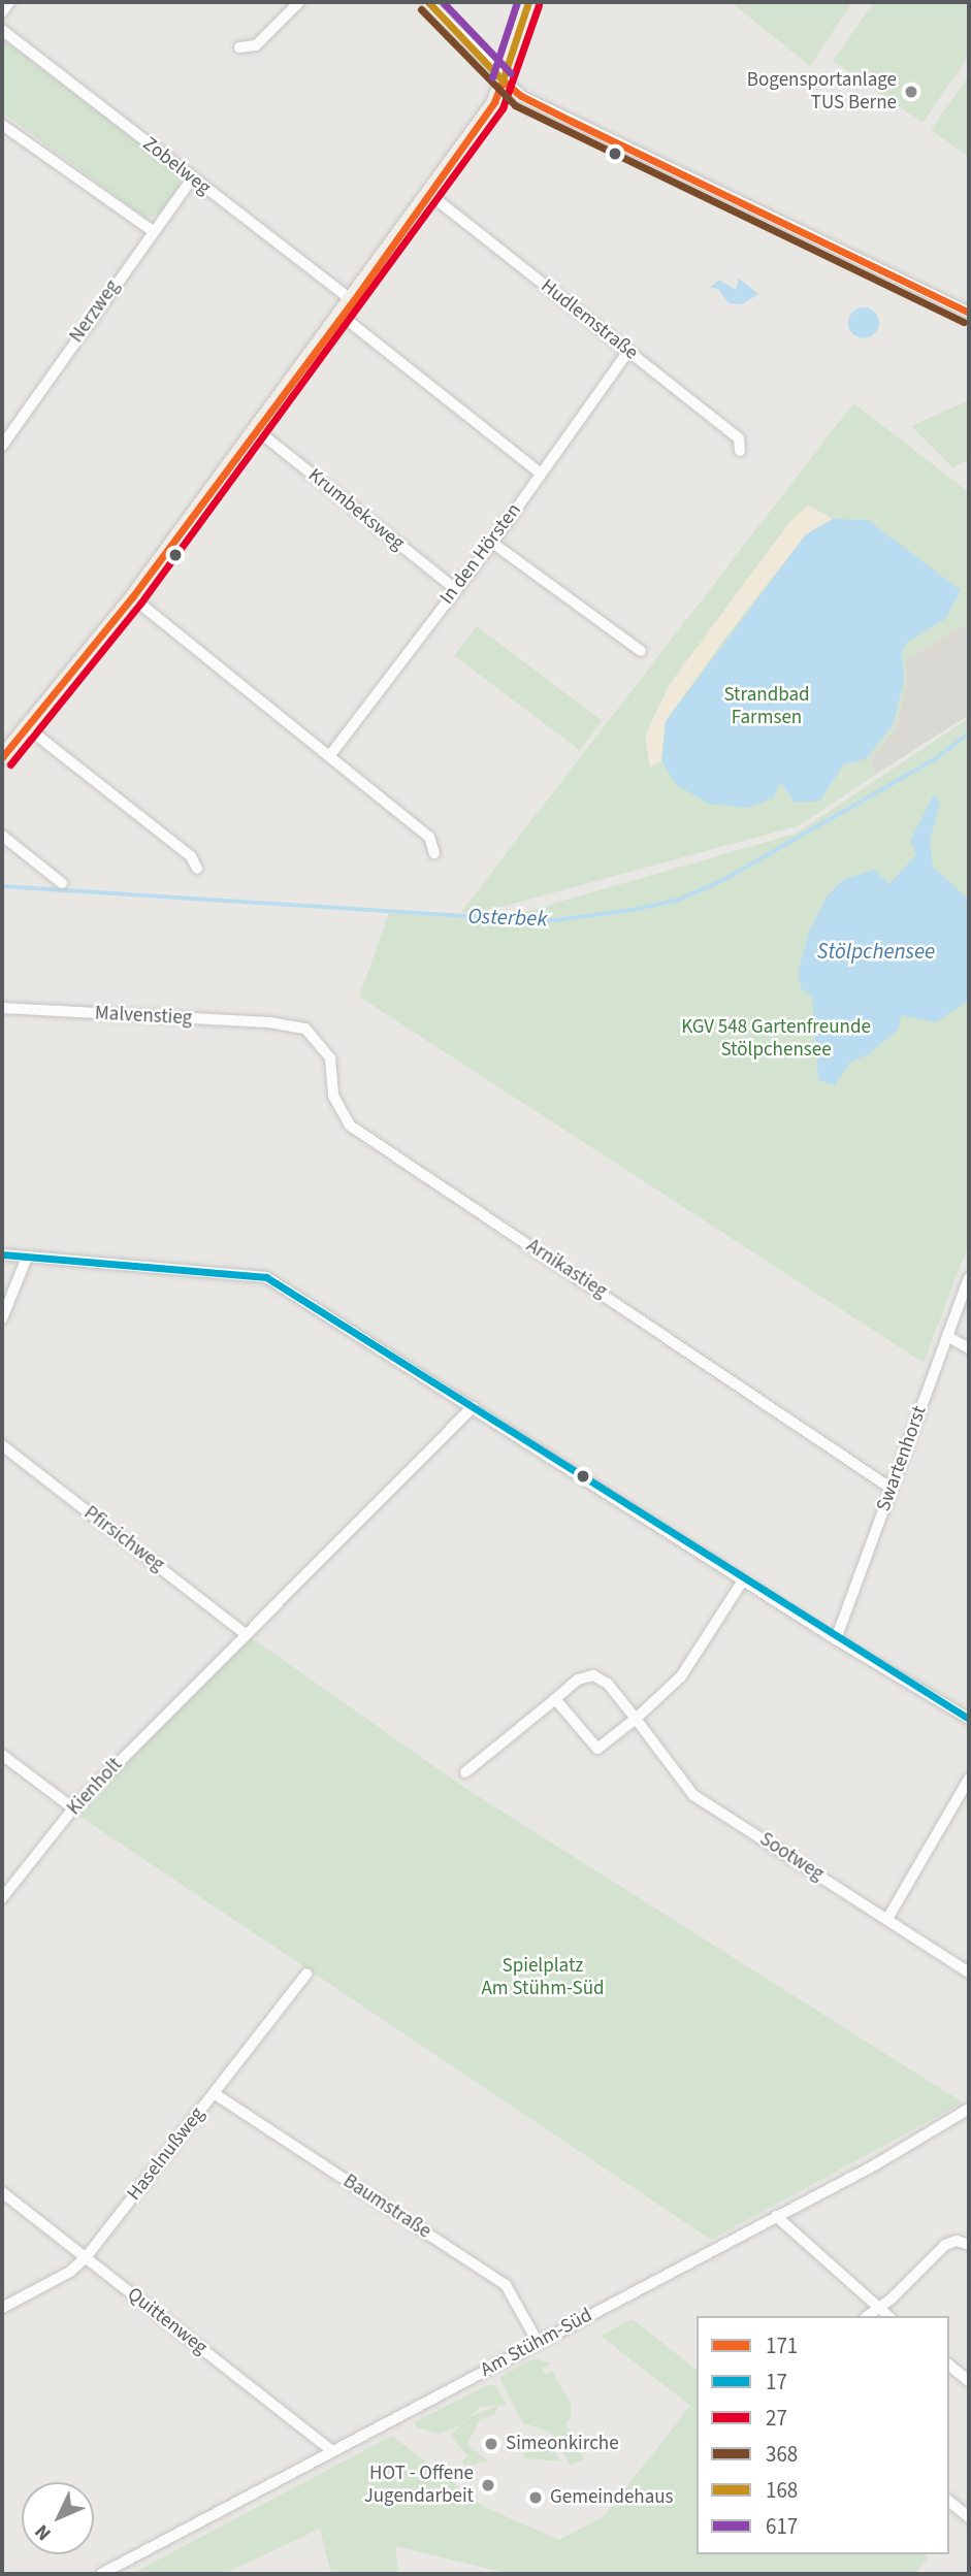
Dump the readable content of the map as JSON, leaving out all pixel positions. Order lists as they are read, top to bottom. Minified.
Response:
{"streets":{"street":["Zobelweg","Nerzweg","Hudlemstraße","Krumbeksweg","In den Hörsten","Malvenstieg","Arnikastieg","Swartenhorst","Pfirsichweg","Kienholt","Sootweg","Haselnußweg","Baumstraße","Quittenweg","Am Stühm-Süd"]},"crossings":[["Zobelweg","Nerzweg"],["Hudlemstraße","In den Hörsten"],["Krumbeksweg","In den Hörsten"],["Malvenstieg","Arnikastieg"],["Arnikastieg","Swartenhorst"],["Pfirsichweg","Kienholt"],["Haselnußweg","Baumstraße"],["Haselnußweg","Quittenweg"],["Baumstraße","Am Stühm-Süd"],["Quittenweg","Am Stühm-Süd"]],"water":["Osterbek","Stölpchensee"],"parks":["Strandbad Farmsen","KGV 548 Gartenfreunde Stölpchensee","Spielplatz Am Stühm-Süd"],"places":["Bogensportanlage TUS Berne","Simeonkirche","HOT - Offene Jugendarbeit","Gemeindehaus"],"lines":["transit line 168","transit line 617","transit line 27","transit line 368","transit line 171","transit line 17"],"legend":["171","17","27","368","168","617"],"north":"bottom left"}
